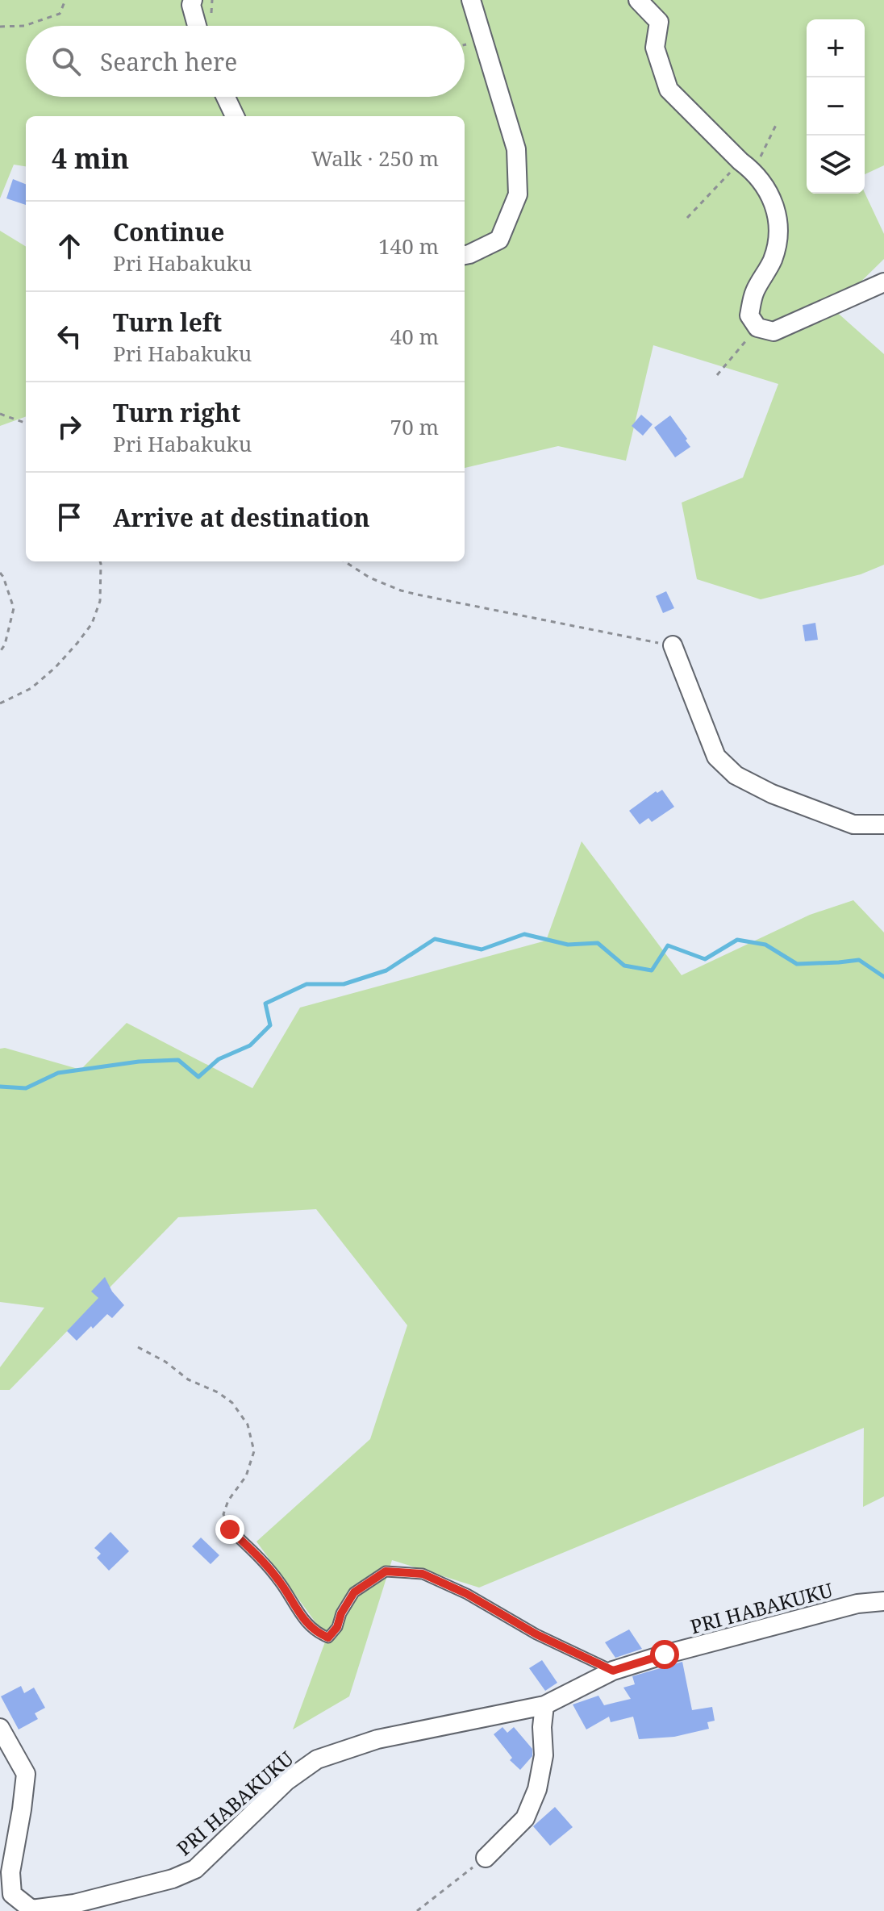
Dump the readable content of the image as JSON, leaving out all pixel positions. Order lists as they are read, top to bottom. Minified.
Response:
{"streets":{"street":["PRI HABAKUKU"]},"page":{"map_buttons":["+","−"],"search":"Search here","heading":["4 min","Walk · 250 m"],"list":[["Continue","Pri Habakuku","140 m"],["Turn left","Pri Habakuku","40 m"],["Turn right","Pri Habakuku","70 m"],"Arrive at destination"]}}
